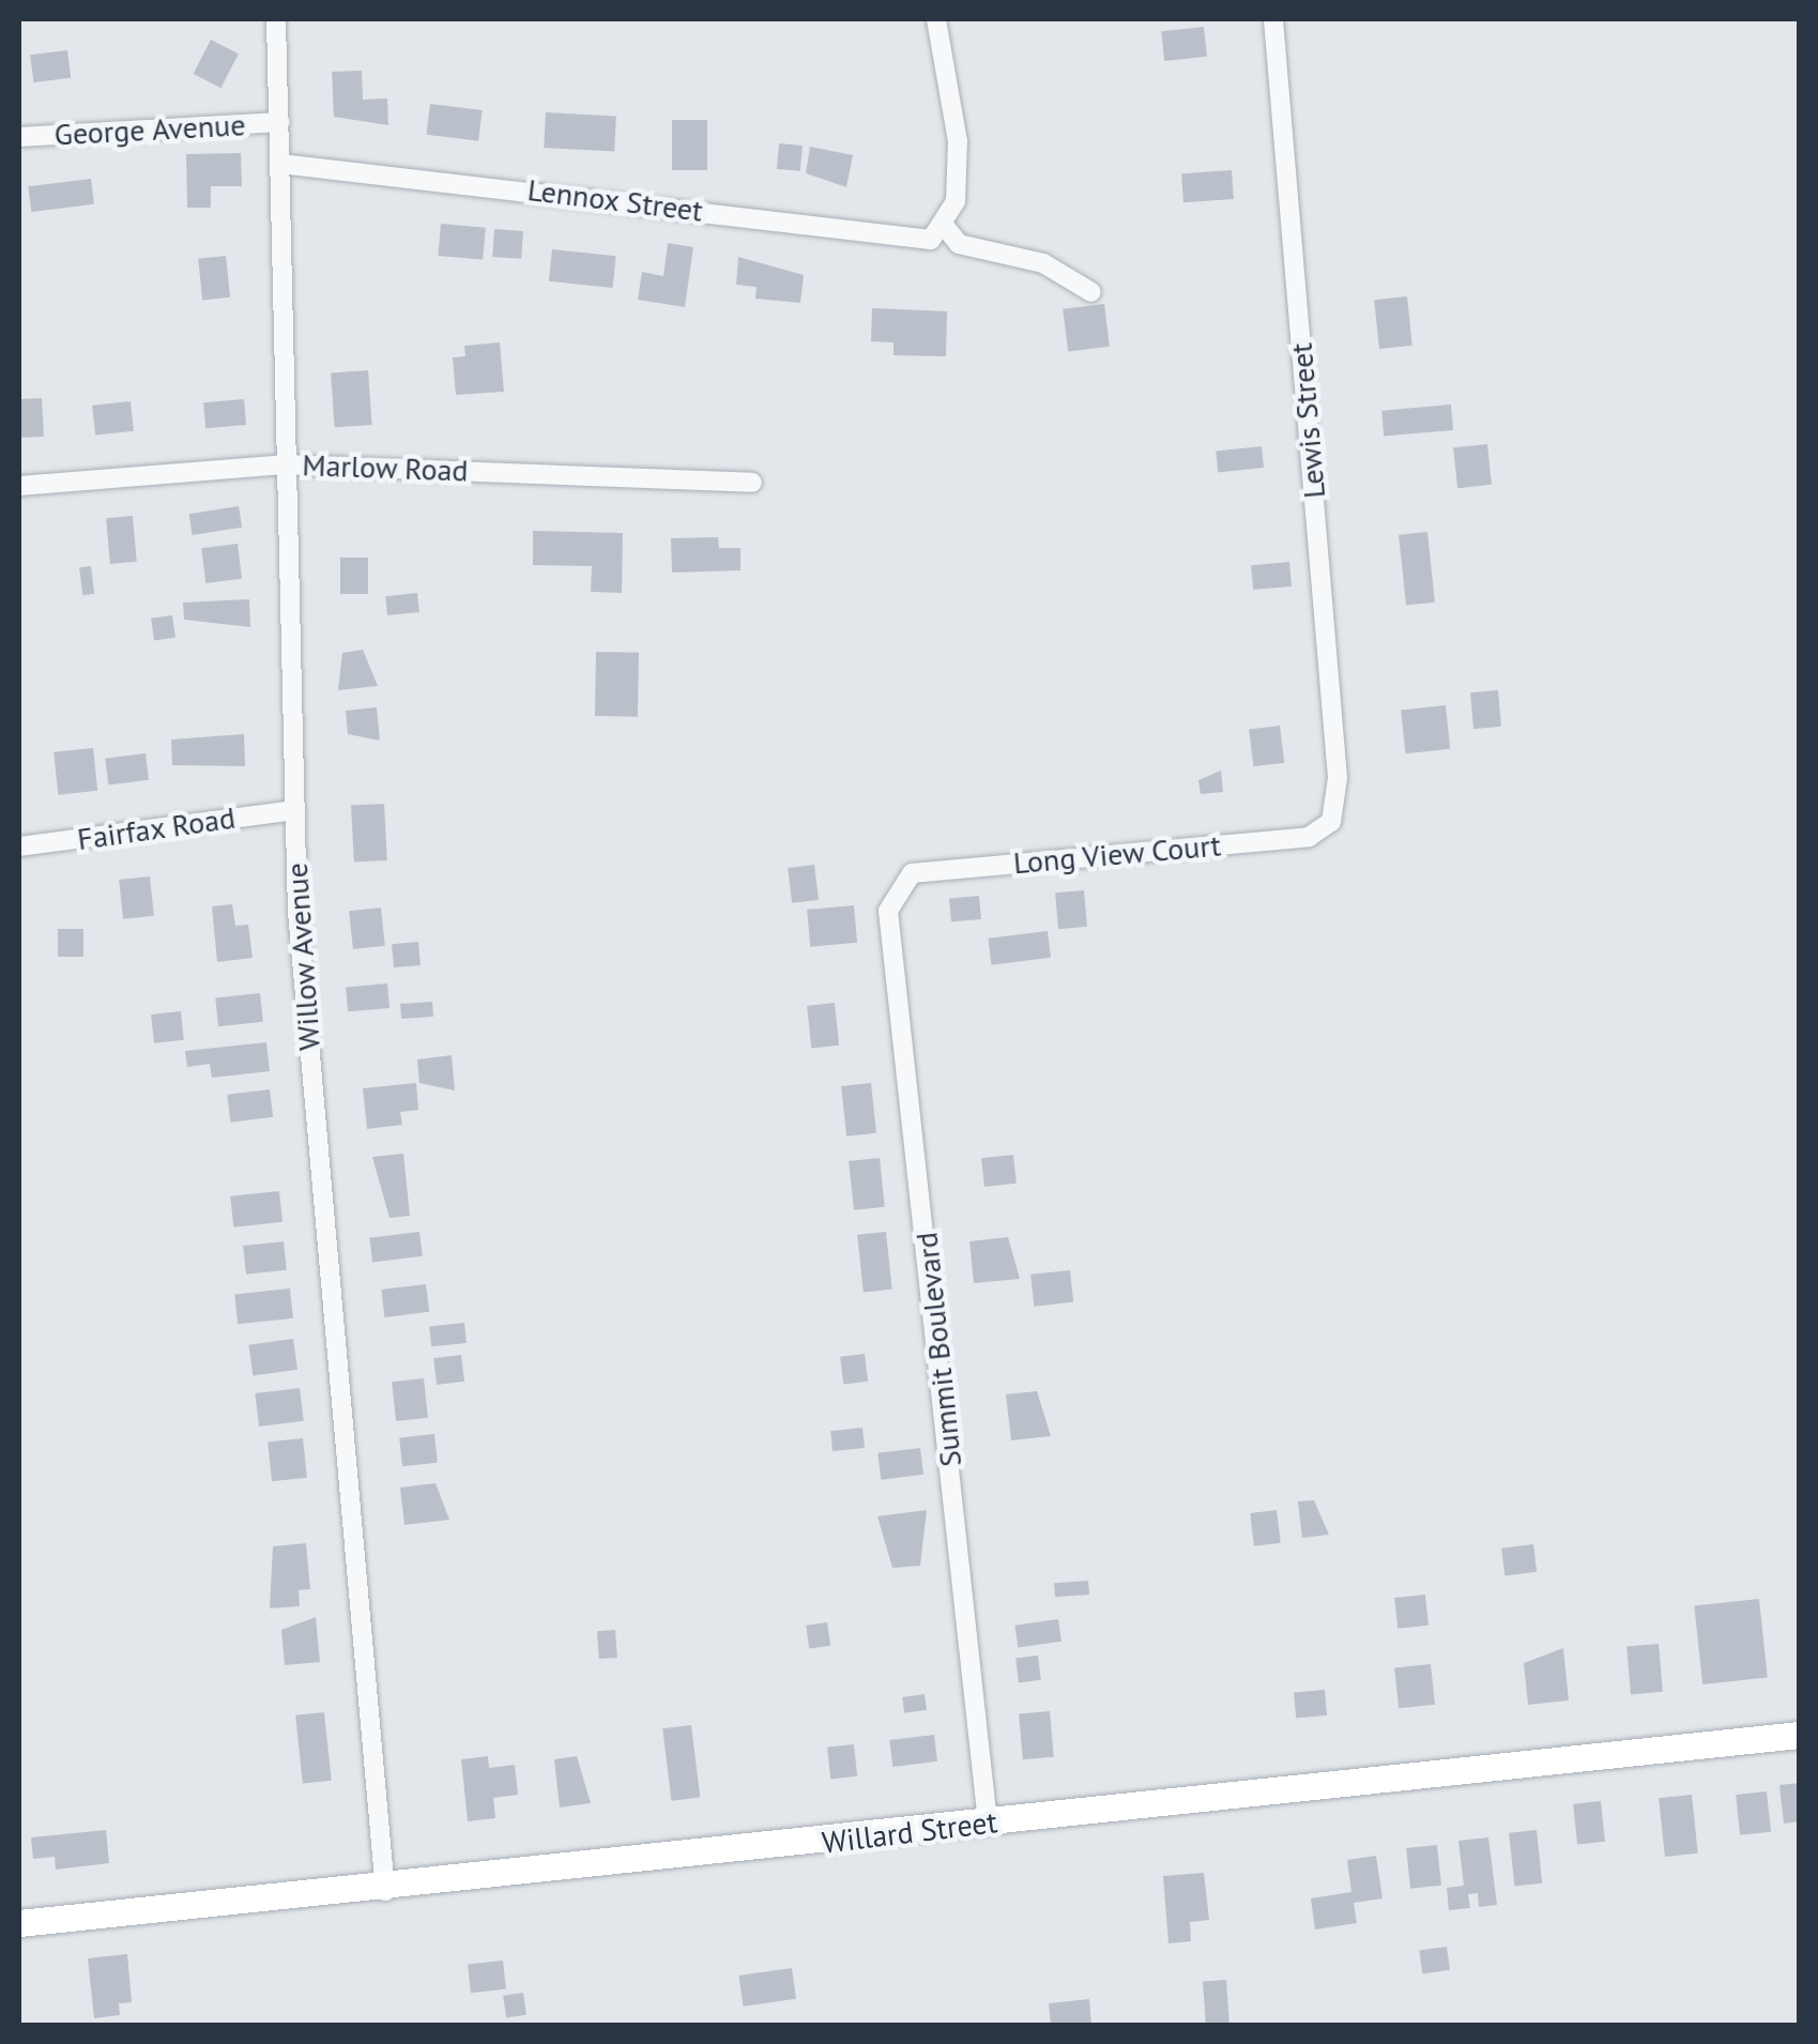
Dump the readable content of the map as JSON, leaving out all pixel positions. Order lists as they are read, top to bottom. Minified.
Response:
{"streets":{"street":["George Avenue","Lennox Street","Lewis Street","Marlow Road","Fairfax Road","Long View Court","Willow Avenue","Summit Boulevard","Willard Street"]},"crossings":[["George Avenue","Willow Avenue"],["Lennox Street","Willow Avenue"],["Lewis Street","Long View Court"],["Marlow Road","Willow Avenue"],["Fairfax Road","Willow Avenue"],["Long View Court","Summit Boulevard"],["Willow Avenue","Willard Street"],["Summit Boulevard","Willard Street"]]}
